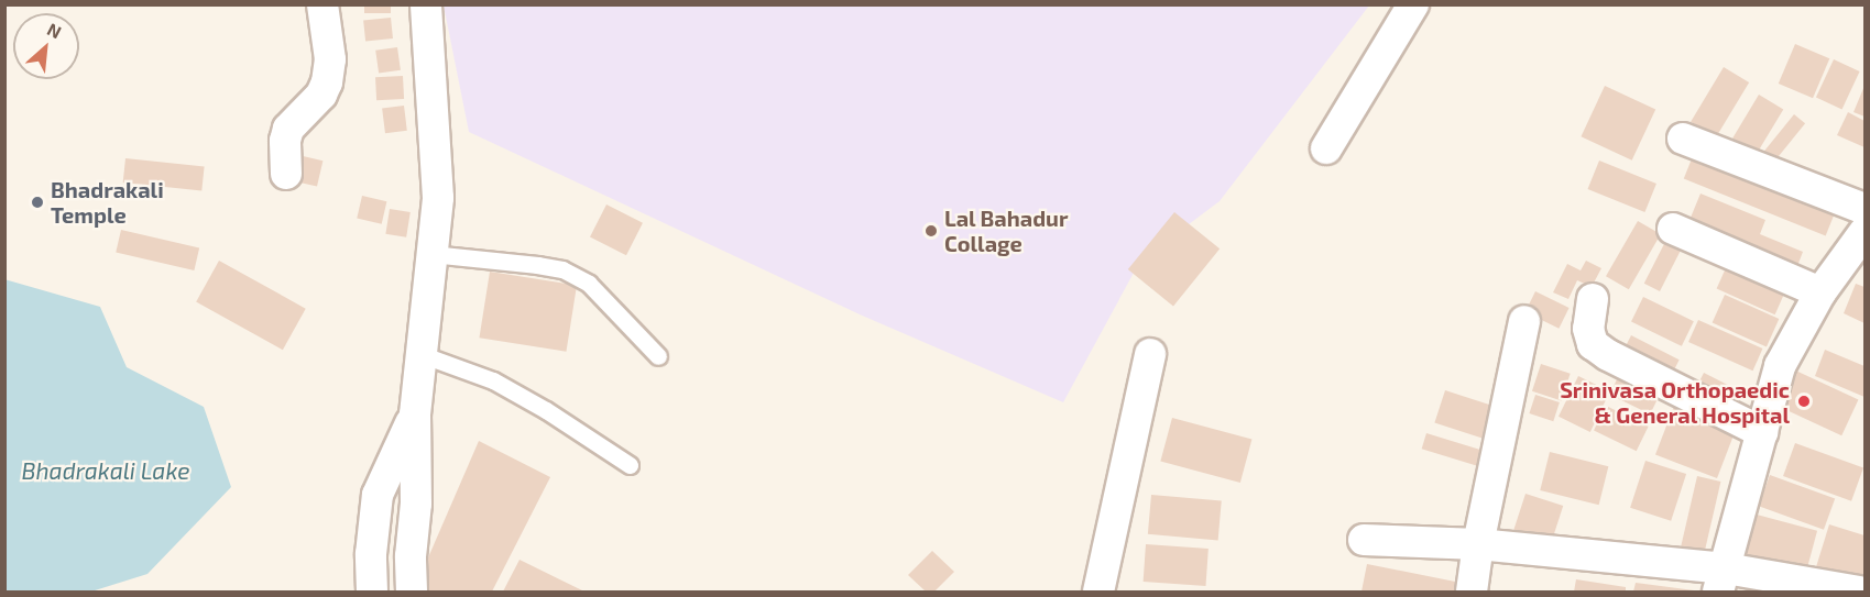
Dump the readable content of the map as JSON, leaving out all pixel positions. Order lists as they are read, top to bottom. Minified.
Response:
{"water":["Bhadrakali Lake"],"places":["Bhadrakali Temple","Lal Bahadur Collage","Srinivasa Orthopaedic & General Hospital"],"north":"top right"}
